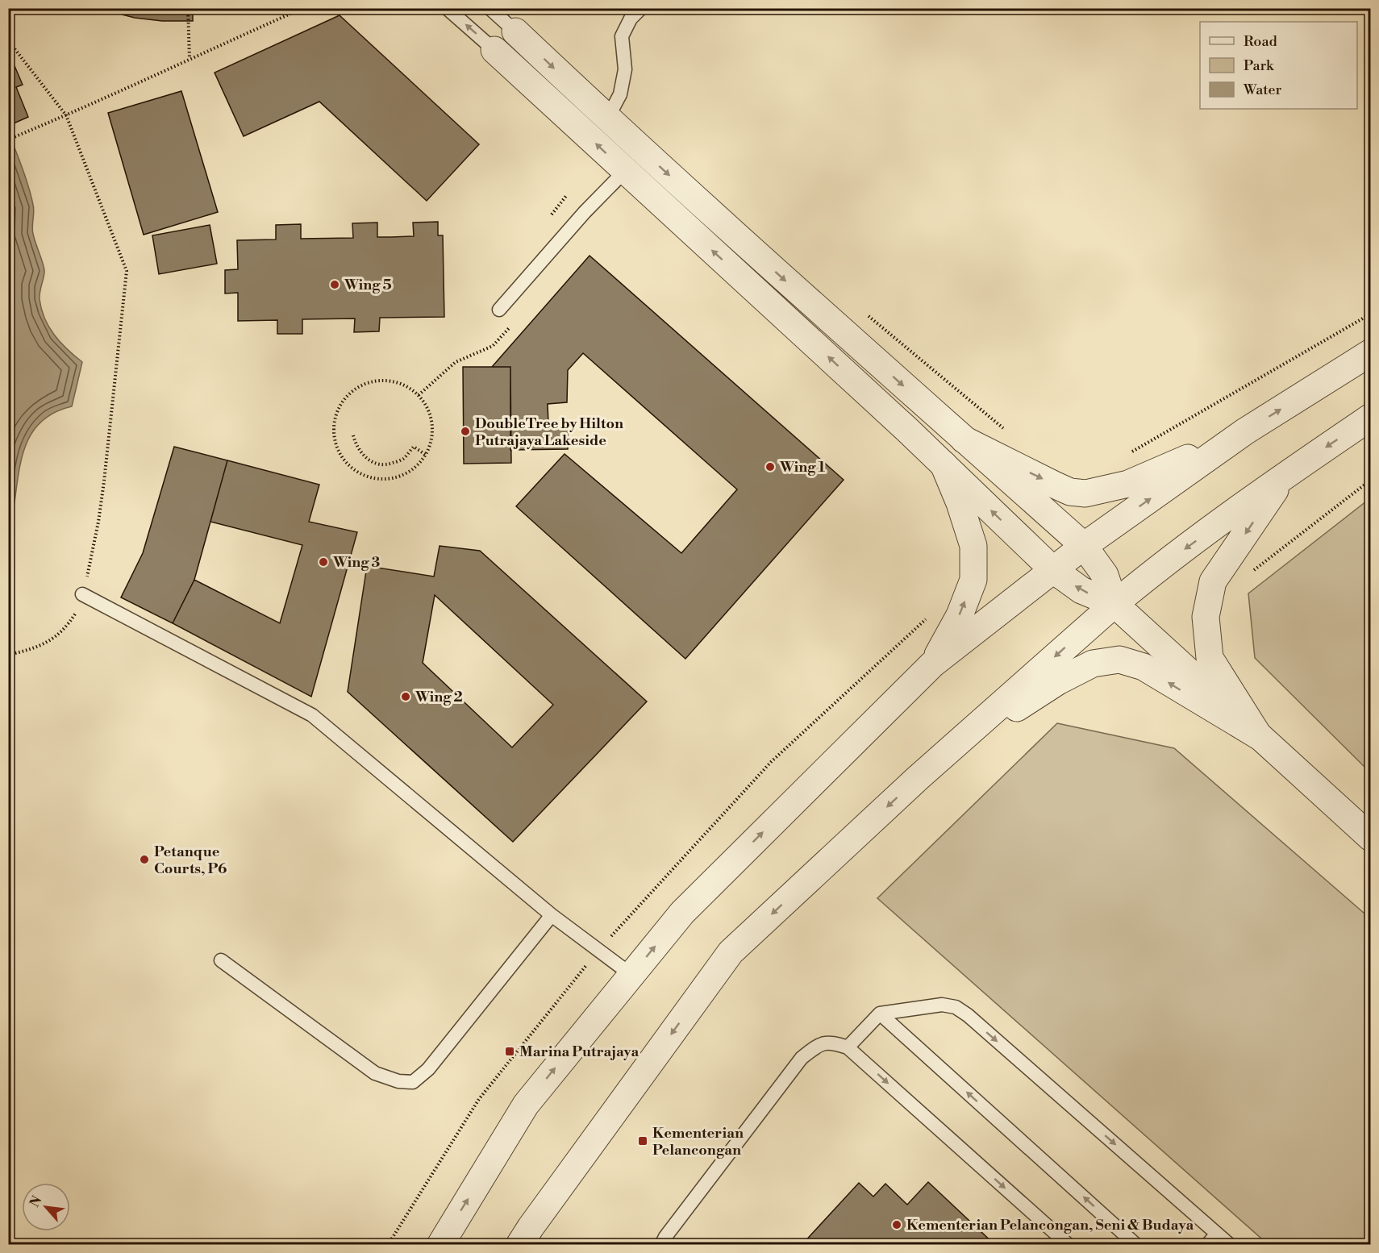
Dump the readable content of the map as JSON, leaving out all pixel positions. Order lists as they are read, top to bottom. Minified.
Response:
{"places":{"other":["Wing 5","DoubleTree by Hilton Putrajaya Lakeside","Wing 1","Wing 3","Wing 2","Petanque Courts, P6","Kementerian Pelancongan, Seni & Budaya"],"transit":["Marina Putrajaya","Kementerian Pelancongan"]},"legend":["Road","Park","Water"],"north":"top left"}
